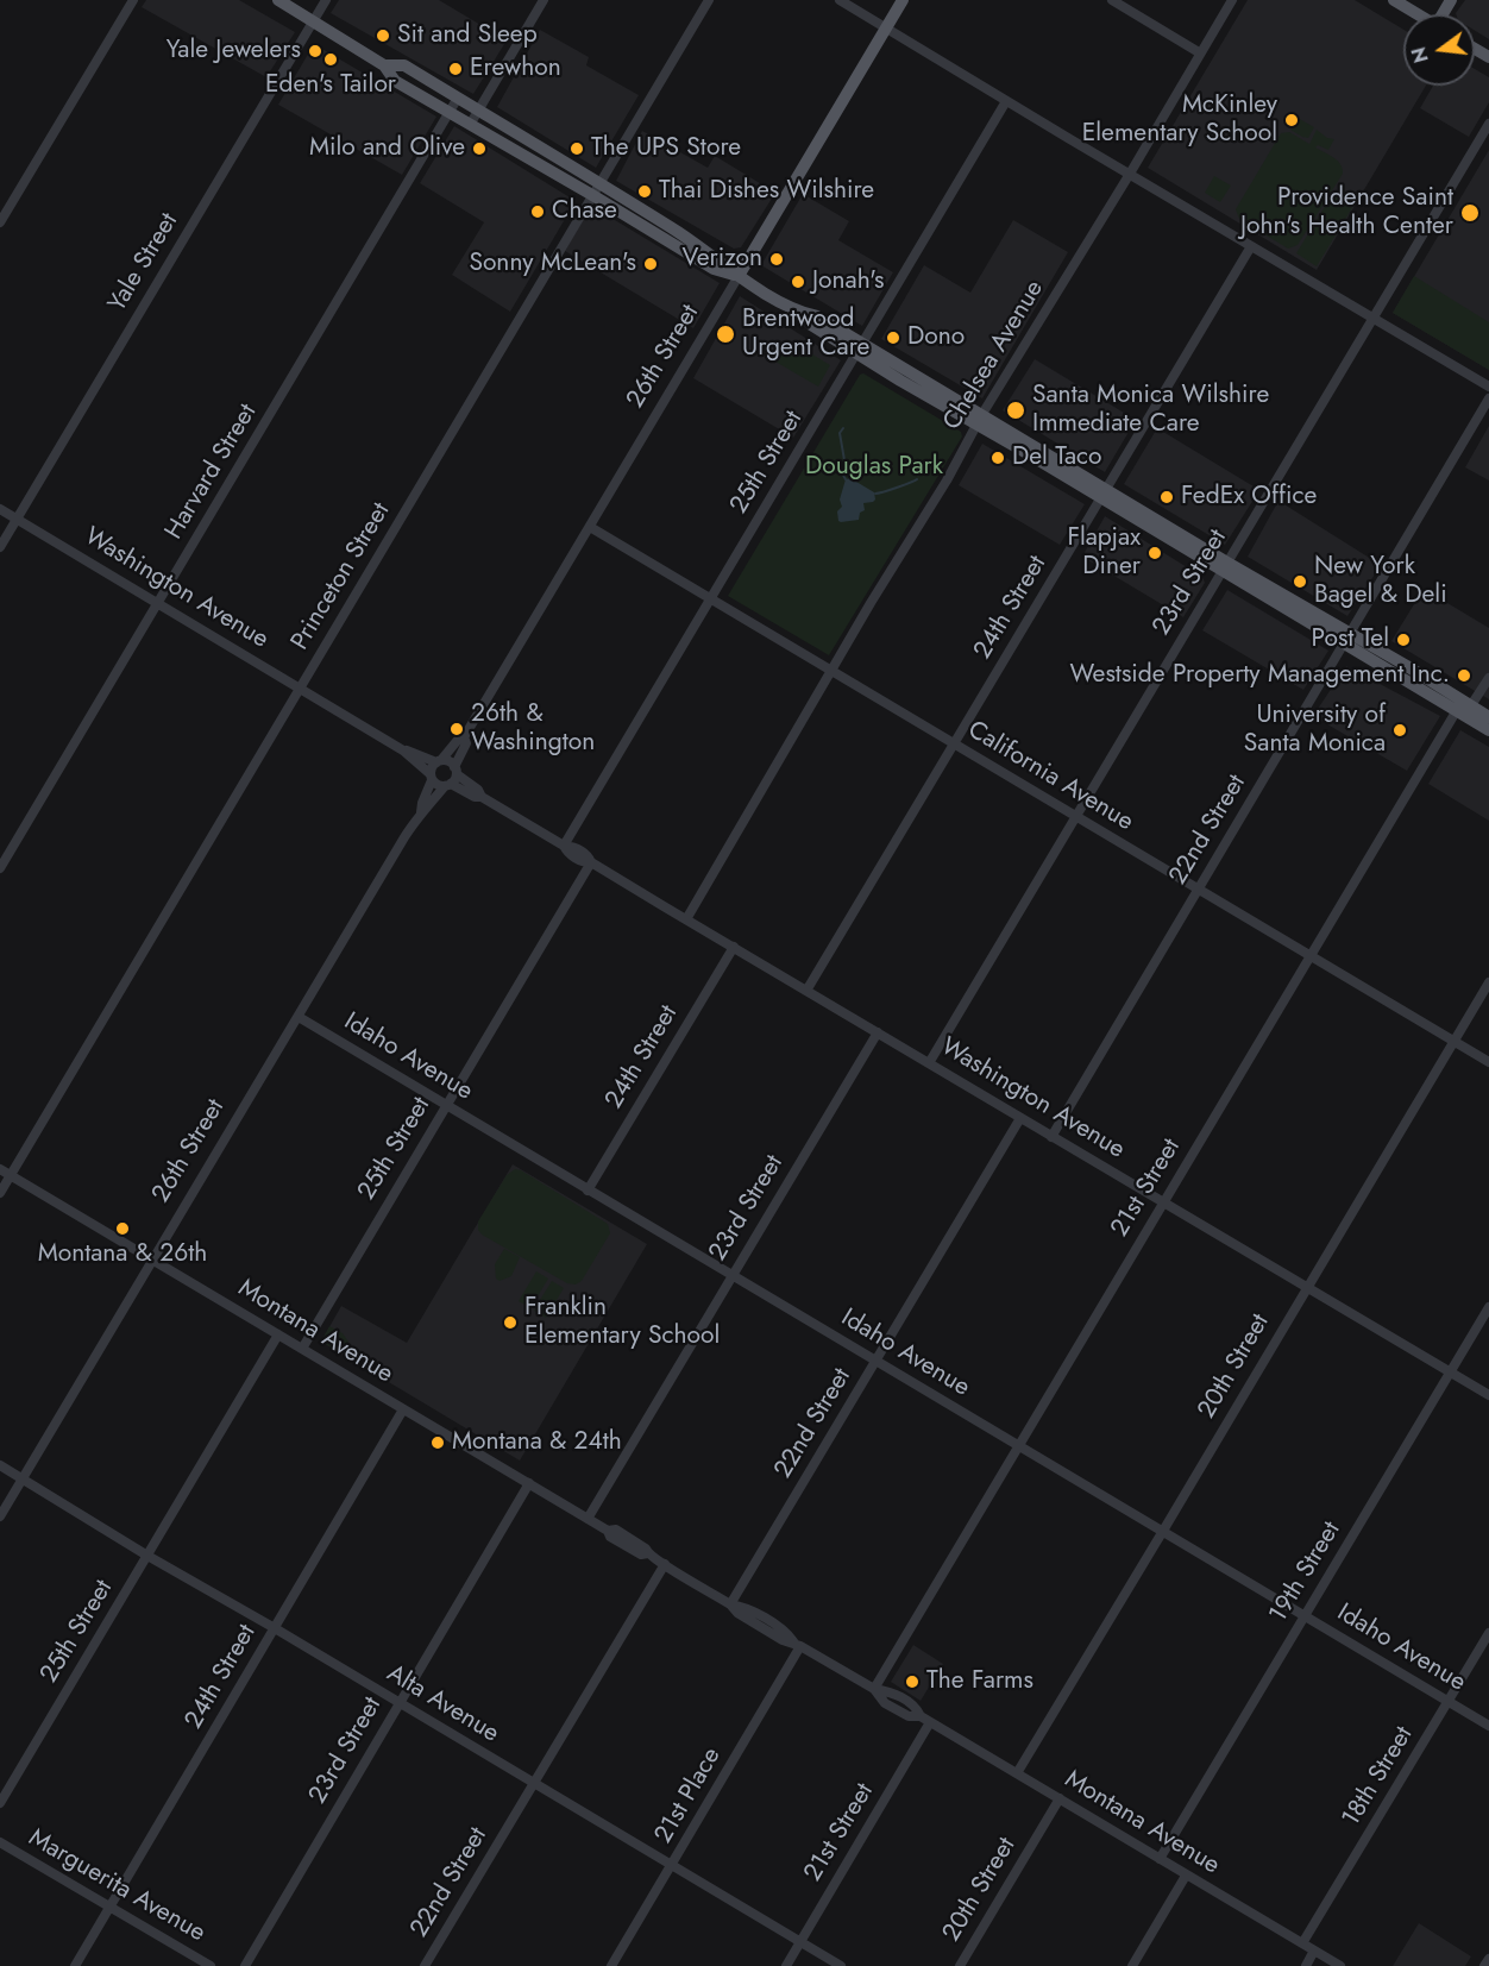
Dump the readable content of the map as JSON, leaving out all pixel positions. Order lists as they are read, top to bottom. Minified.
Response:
{"streets":{"main road":["26th Street"],"street":["Yale Street","Chelsea Avenue","25th Street","Harvard Street","Princeton Street","23rd Street","Washington Avenue","24th Street","California Avenue","22nd Street","Idaho Avenue","21st Street","Montana Avenue","20th Street","19th Street","Alta Avenue","18th Street","21st Place","Marguerita Avenue"]},"crossings":[["Yale Street","Washington Avenue"],["Chelsea Avenue","Washington Avenue"],["Chelsea Avenue","California Avenue"],["26th Street","Washington Avenue"],["26th Street","California Avenue"],["26th Street","Idaho Avenue"],["26th Street","Montana Avenue"],["26th Street","Alta Avenue"],["25th Street","Washington Avenue"],["25th Street","California Avenue"],["25th Street","Idaho Avenue"],["25th Street","Montana Avenue"],["25th Street","Alta Avenue"],["Harvard Street","Washington Avenue"],["Princeton Street","Washington Avenue"],["Princeton Street","Montana Avenue"],["23rd Street","Washington Avenue"],["23rd Street","California Avenue"],["23rd Street","Idaho Avenue"],["23rd Street","Montana Avenue"],["23rd Street","Alta Avenue"],["Washington Avenue","24th Street"],["Washington Avenue","22nd Street"],["Washington Avenue","21st Street"],["Washington Avenue","20th Street"],["Washington Avenue","19th Street"],["24th Street","California Avenue"],["24th Street","Idaho Avenue"],["24th Street","Montana Avenue"],["24th Street","Alta Avenue"],["24th Street","Marguerita Avenue"],["California Avenue","22nd Street"],["California Avenue","21st Street"],["California Avenue","20th Street"],["22nd Street","Idaho Avenue"],["22nd Street","Montana Avenue"],["22nd Street","Alta Avenue"],["Idaho Avenue","21st Street"],["Idaho Avenue","20th Street"],["Idaho Avenue","19th Street"],["Idaho Avenue","18th Street"],["21st Street","Montana Avenue"],["21st Street","Alta Avenue"],["Montana Avenue","20th Street"],["Montana Avenue","19th Street"],["Montana Avenue","18th Street"],["Montana Avenue","21st Place"],["Alta Avenue","21st Place"]],"parks":["Douglas Park"],"places":["Sit and Sleep","Yale Jewelers","Eden's Tailor","Erewhon","McKinley Elementary School","Milo and Olive","The UPS Store","Thai Dishes Wilshire","Chase","Providence Saint John's Health Center","Verizon","Sonny McLean's","Jonah's","Brentwood Urgent Care","Dono","Santa Monica Wilshire Immediate Care","Del Taco","FedEx Office","Flapjax Diner","New York Bagel & Deli","Post Tel","Westside Property Management Inc.","26th & Washington","University of Santa Monica","Montana & 26th","Franklin Elementary School","Montana & 24th","The Farms"],"north":"left"}
